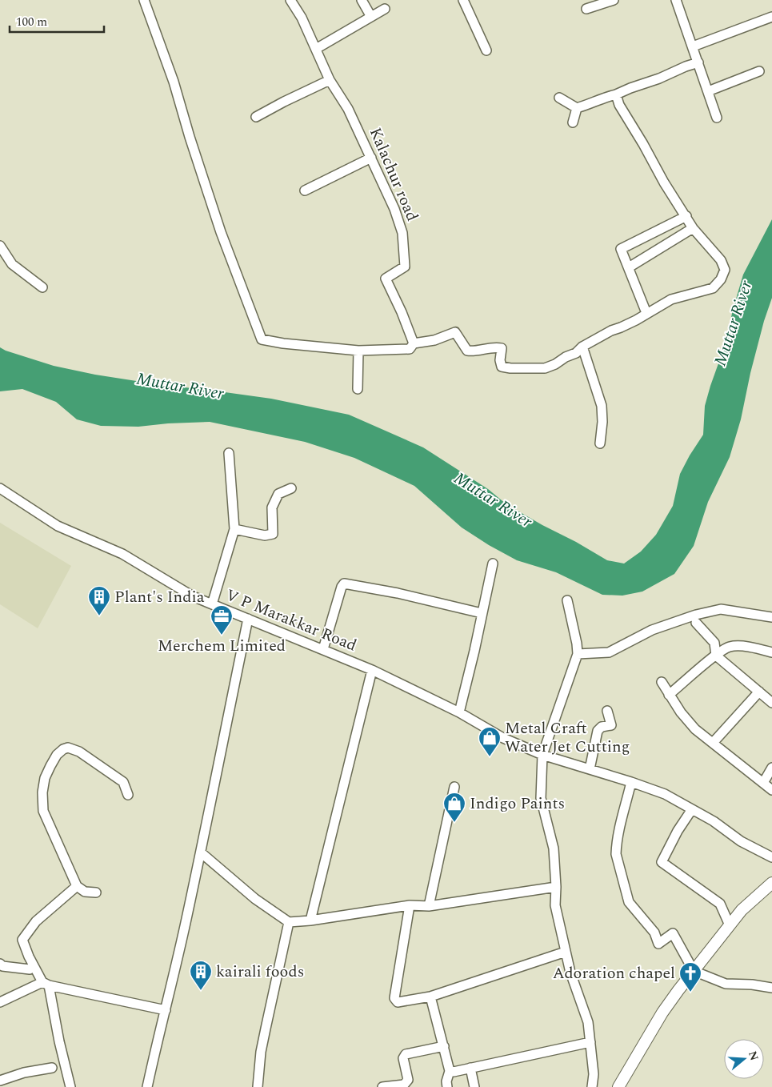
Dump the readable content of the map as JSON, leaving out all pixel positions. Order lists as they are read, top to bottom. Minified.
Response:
{"streets":{"street":["Kalachur road","V P Marakkar Road"]},"water":["Muttar River"],"places":{"building":["Plant's India","kairali foods"],"office":["Merchem Limited"],"shop":["Metal Craft Water Jet Cutting","Indigo Paints"],"church":["Adoration chapel"]},"scale_bar":"100 m","north":"right"}
